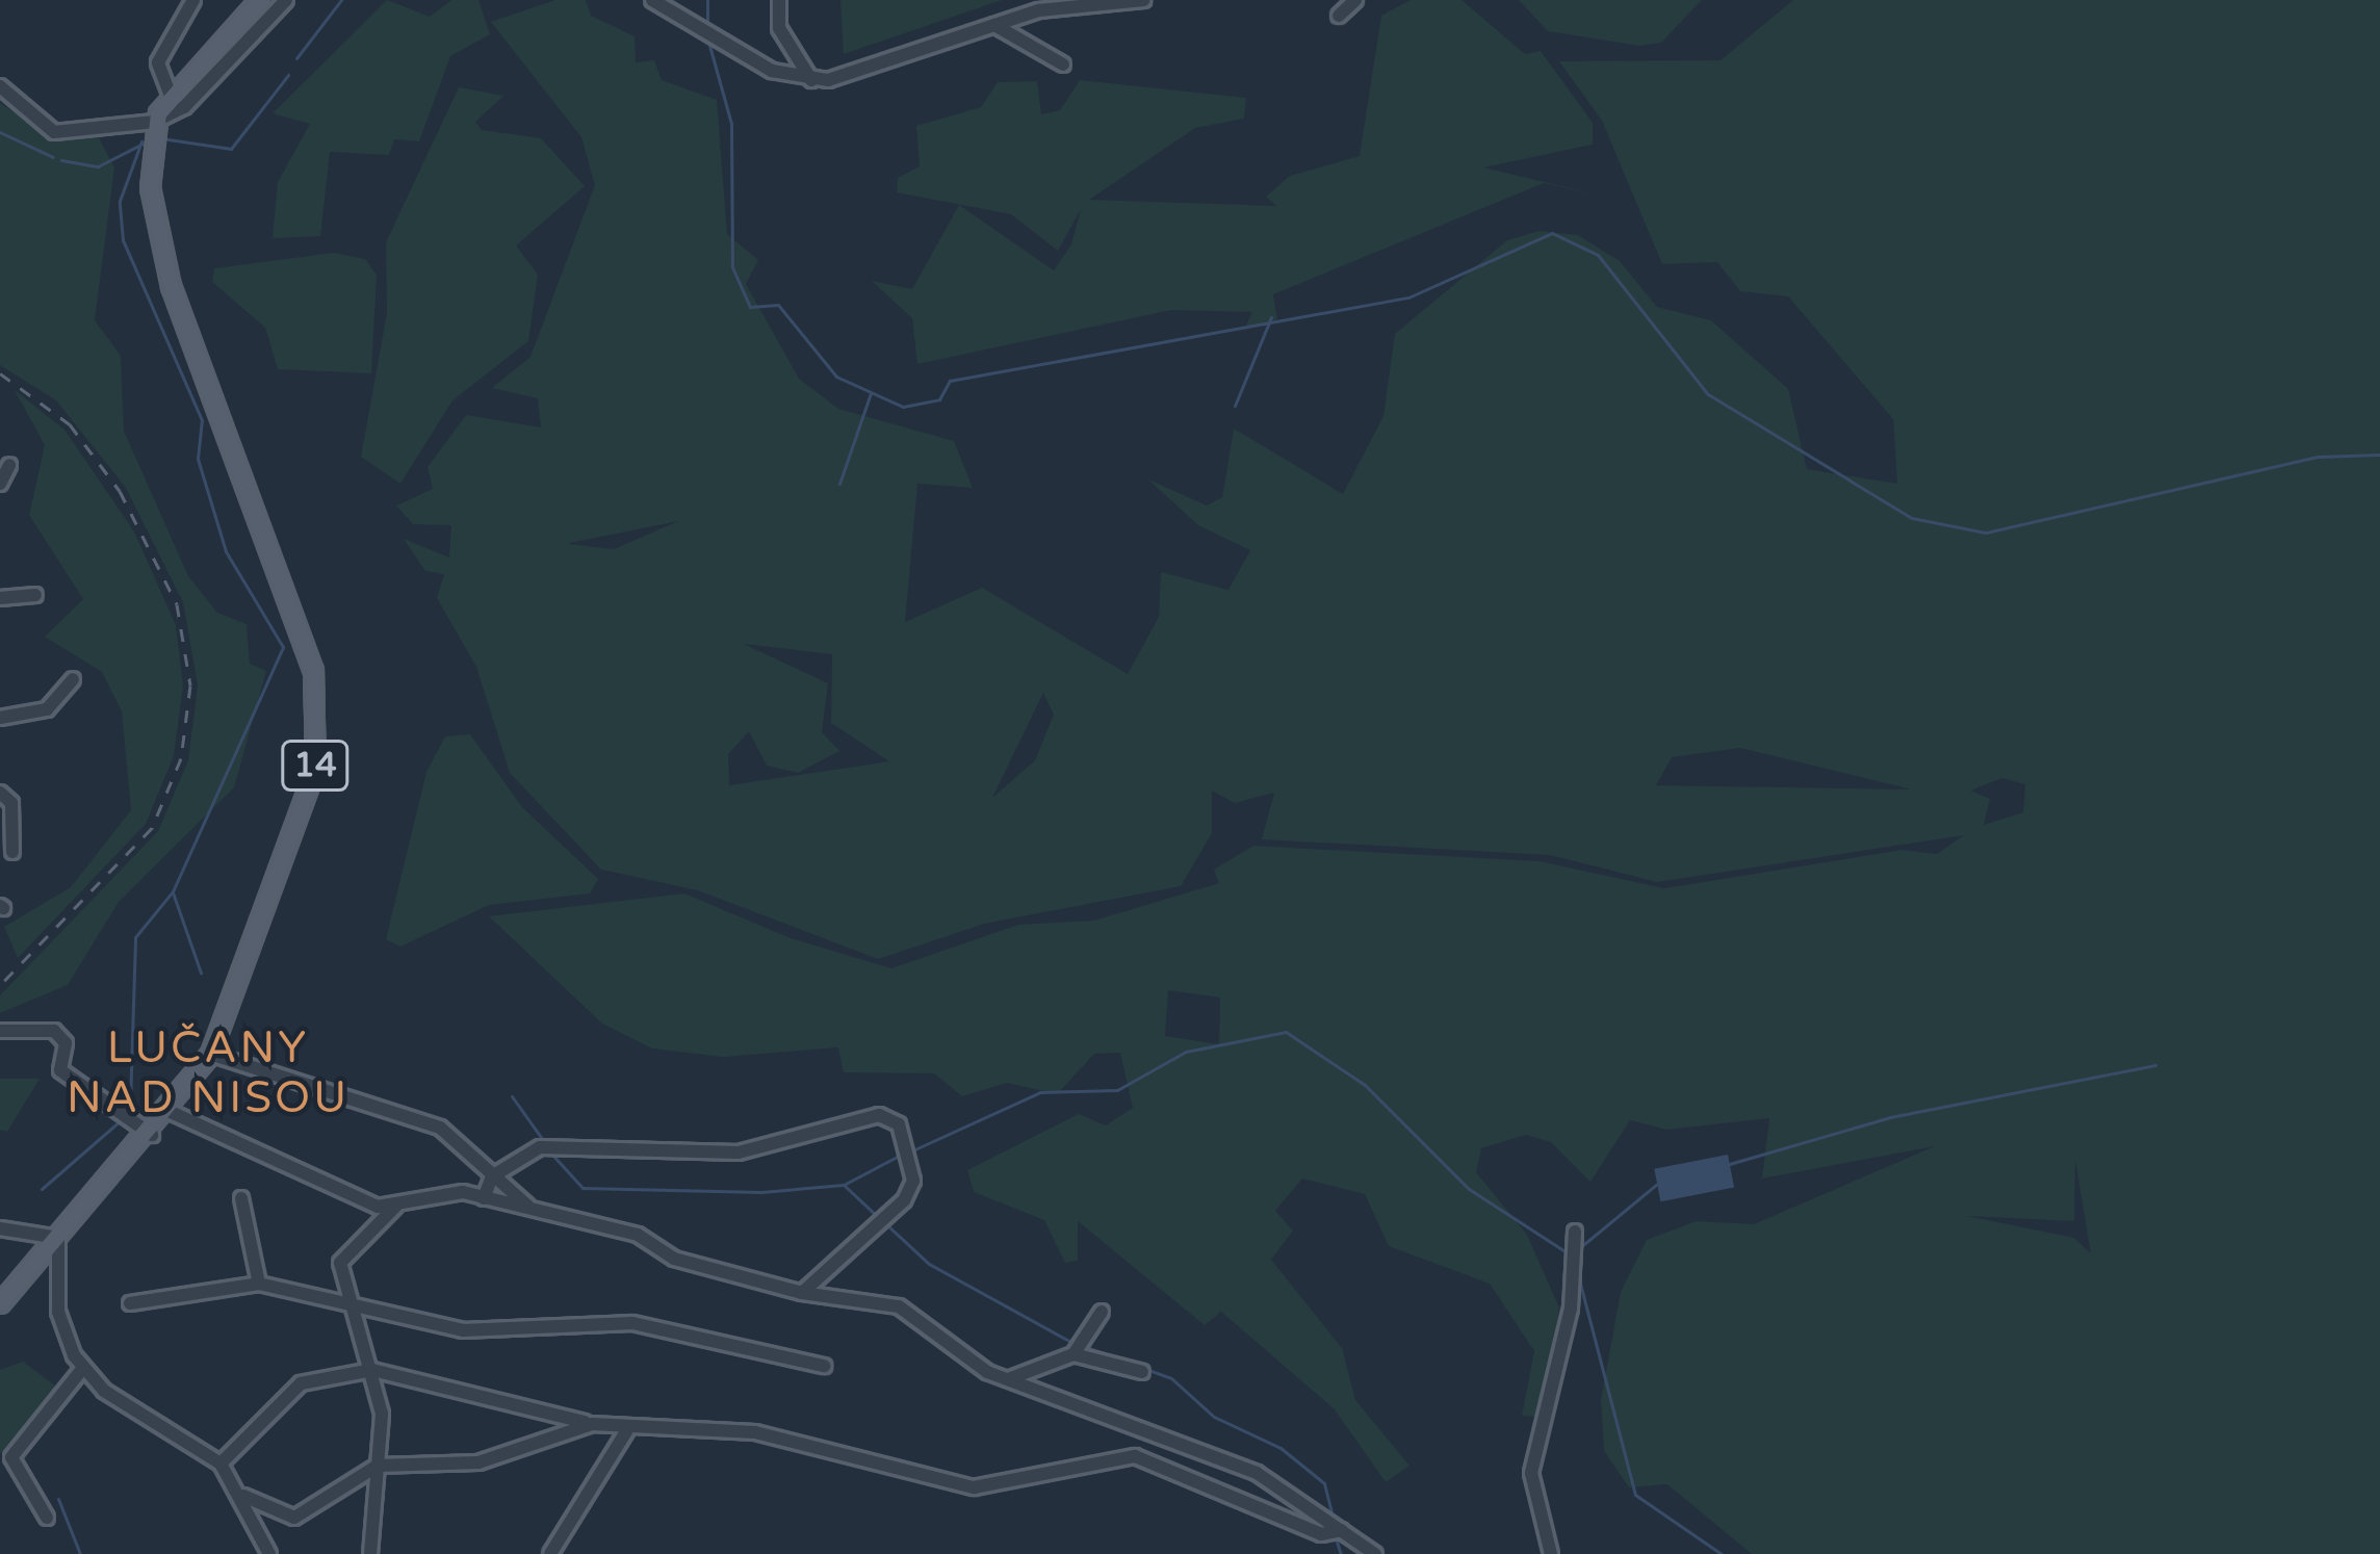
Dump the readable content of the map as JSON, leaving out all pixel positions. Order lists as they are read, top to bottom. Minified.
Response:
{"streets":{"main road":["14"]},"districts":["LUČANY NAD NISOU"]}
